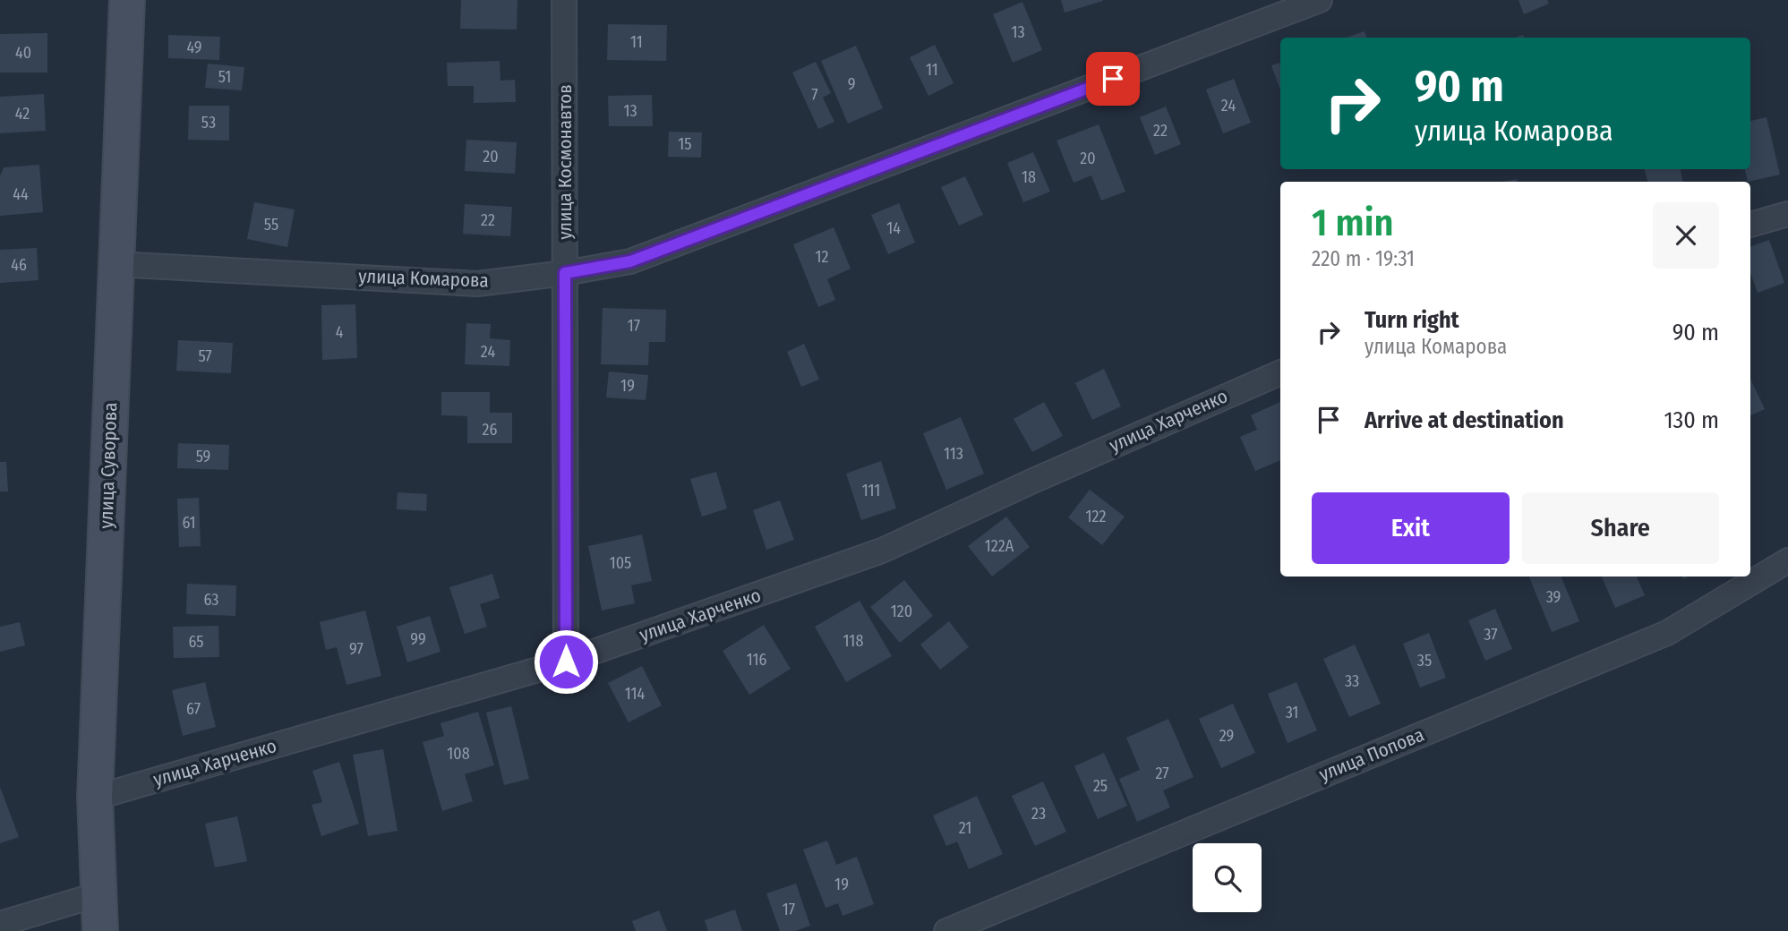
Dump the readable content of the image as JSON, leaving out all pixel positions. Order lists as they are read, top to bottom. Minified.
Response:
{"streets":{"main road":["улица Суворова"],"street":["улица Космонавтов","улица Комарова","улица Харченко","улица Попова"]},"crossings":[["улица Космонавтов","улица Комарова"],["улица Космонавтов","улица Харченко"],["улица Комарова","улица Суворова"],["улица Харченко","улица Суворова"]],"house_numbers":["13","11","49","40","11","51","9","7","24","13","42","53","22","15","20","20","18","44","22","55","14","12","46","17","4","24","57","19","26","113","59","111","122","61","122А","105","39","63","120","37","99","118","65","97","116","35","33","114","67","31","29","108","27","25","23","21","19","17"],"page":{"turn":["90 m","улица Комарова"],"heading":["1 min","220 m · 19:31"],"list":[{"name":"Turn right","note":"улица Комарова","value":"90 m"},{"name":"Arrive at destination","value":"130 m"}],"buttons":["Exit","Share"]}}
